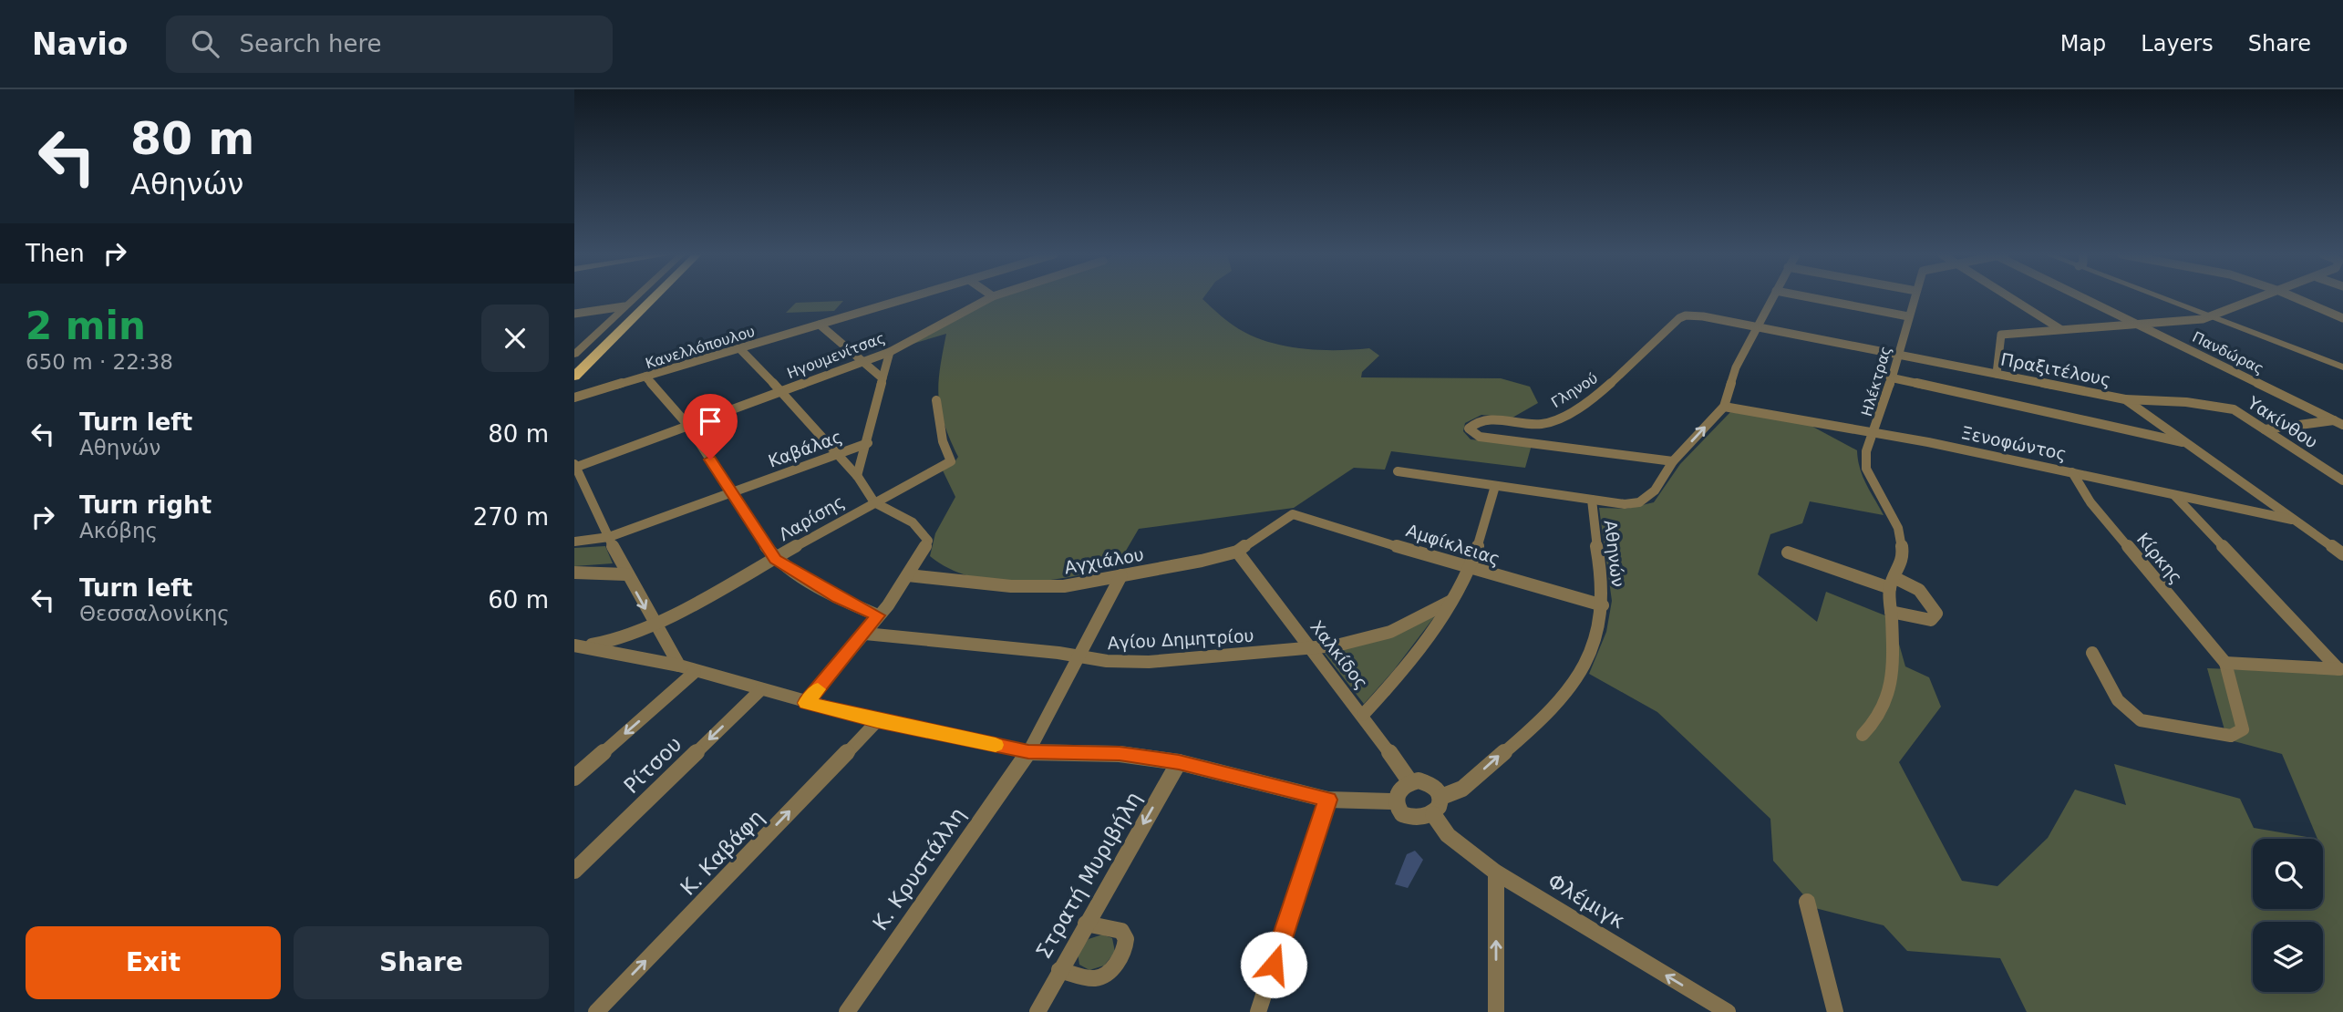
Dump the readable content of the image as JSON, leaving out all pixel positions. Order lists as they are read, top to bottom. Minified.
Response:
{"streets":{"street":["Κανελλόπουλου","Πανδώρας","Ηγουμενίτσας","Πραξιτέλους","Ηλέκτρας","Γληνού","Υακίνθου","Ξενοφώντος","Καβάλας","Λαρίσης","Αμφίκλειας","Αθηνών","Κίρκης","Αγχιάλου","Αγίου Δημητρίου","Χαλκίδος","Ρίτσου","Κ. Καβάφη","Κ. Κρυστάλλη","Στρατή Μυριβήλη","Φλέμιγκ"]},"crossings":[["Πραξιτέλους","Ηλέκτρας"],["Πραξιτέλους","Γληνού"],["Πραξιτέλους","Υακίνθου"],["Πραξιτέλους","Ξενοφώντος"],["Πραξιτέλους","Αθηνών"],["Ηλέκτρας","Ξενοφώντος"],["Γληνού","Αθηνών"],["Ξενοφώντος","Αθηνών"],["Ξενοφώντος","Κίρκης"],["Αμφίκλειας","Αθηνών"],["Αμφίκλειας","Αγχιάλου"],["Αθηνών","Χαλκίδος"],["Αθηνών","Φλέμιγκ"],["Αγχιάλου","Χαλκίδος"],["Αγχιάλου","Κ. Κρυστάλλη"],["Αγίου Δημητρίου","Χαλκίδος"],["Αγίου Δημητρίου","Κ. Κρυστάλλη"],["Χαλκίδος","Φλέμιγκ"]],"one_way":["Αθηνών","Κ. Καβάφη","Στρατή Μυριβήλη","Φλέμιγκ"],"page":{"header":"Navio","search":"Search here","nav":["Map","Layers","Share"],"turn":["80 m","Αθηνών"],"then":"Then","heading":["2 min","650 m · 22:38"],"list":[{"name":"Turn left","note":"Αθηνών","value":"80 m"},{"name":"Turn right","note":"Ακόβης","value":"270 m"},{"name":"Turn left","note":"Θεσσαλονίκης","value":"60 m"}],"buttons":["Exit","Share"]}}
